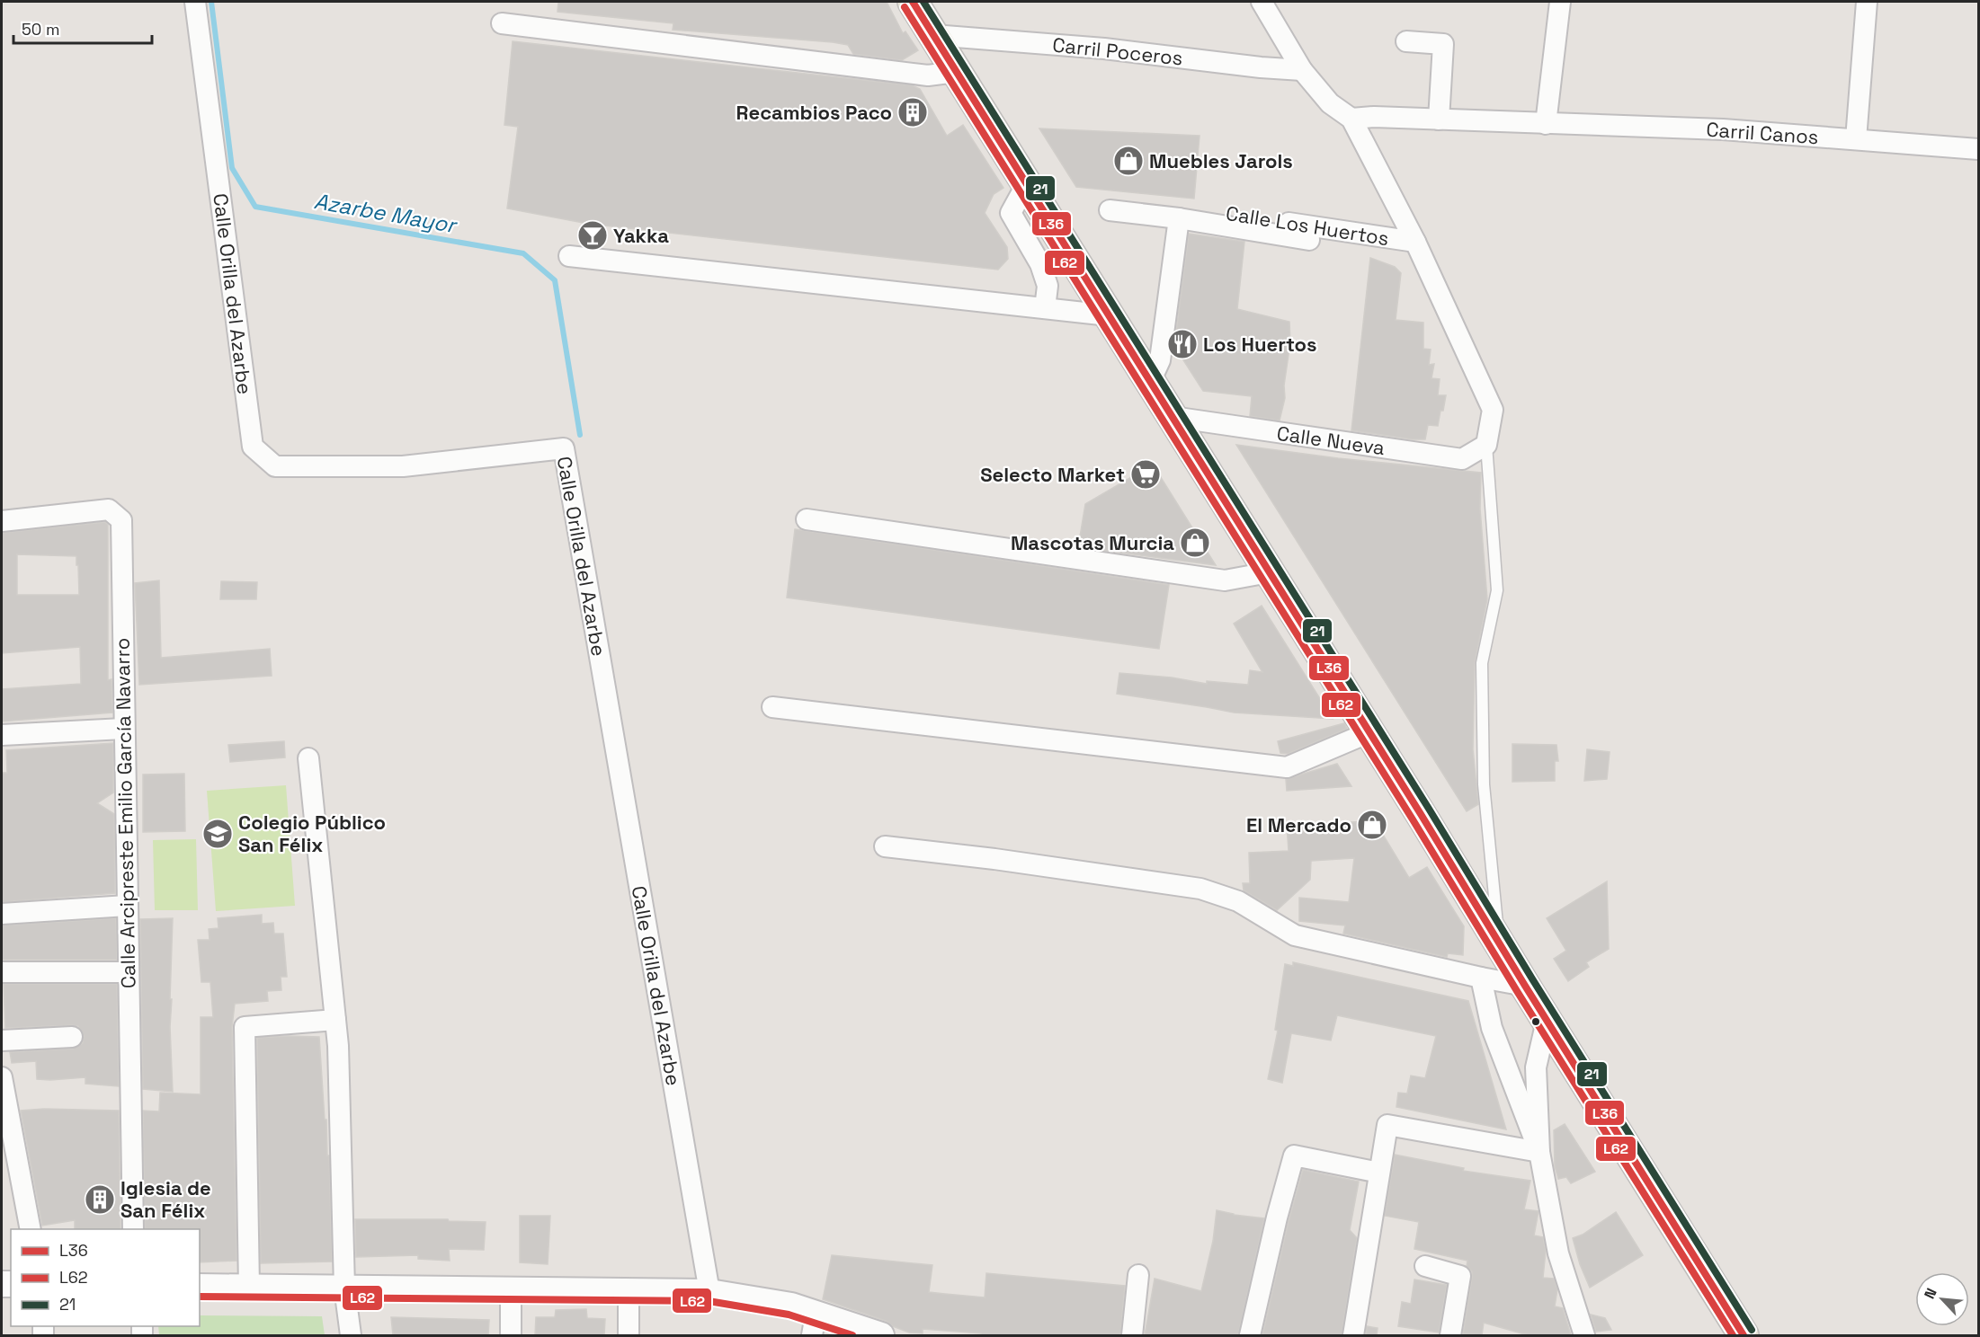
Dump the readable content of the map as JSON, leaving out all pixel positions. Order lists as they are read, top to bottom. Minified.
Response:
{"streets":{"street":["Carril Poceros","Carril Canos","Calle Los Huertos","Calle Orilla del Azarbe","Calle Nueva","Calle Arcipreste Emilio García Navarro"]},"water":["Azarbe Mayor"],"places":{"building":["Recambios Paco","Iglesia de San Félix"],"shop":["Muebles Jarols","Mascotas Murcia","El Mercado"],"bar":["Yakka"],"restaurant":["Los Huertos"],"supermarket":["Selecto Market"],"school or university":["Colegio Público San Félix"]},"lines":["transit line L36","transit line 21","transit line L62"],"legend":["L36","L62","21"],"scale_bar":"50 m","north":"top left"}
